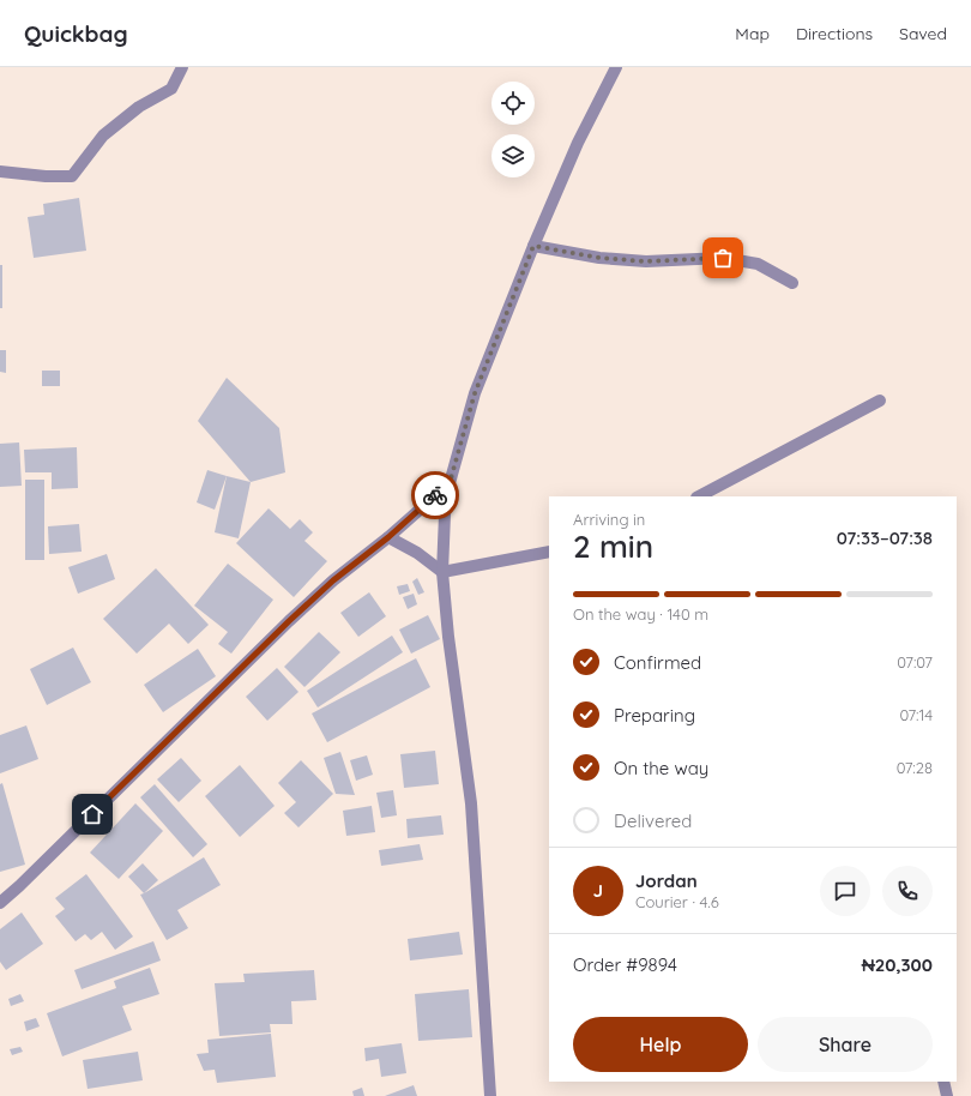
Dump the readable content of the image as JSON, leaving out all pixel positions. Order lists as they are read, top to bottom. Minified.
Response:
{"page":{"header":"Quickbag","nav":["Map","Directions","Saved"],"heading":["2 min","Arriving in","07:33–07:38"],"panel":["Jordan","Courier · 4.6","Order #9894","₦20,300"],"bar":"On the way · 140 m","list":[["Confirmed","07:07"],["Preparing","07:14"],["On the way","07:28"],"Delivered"],"round":"J","buttons":["Help","Share"]}}
